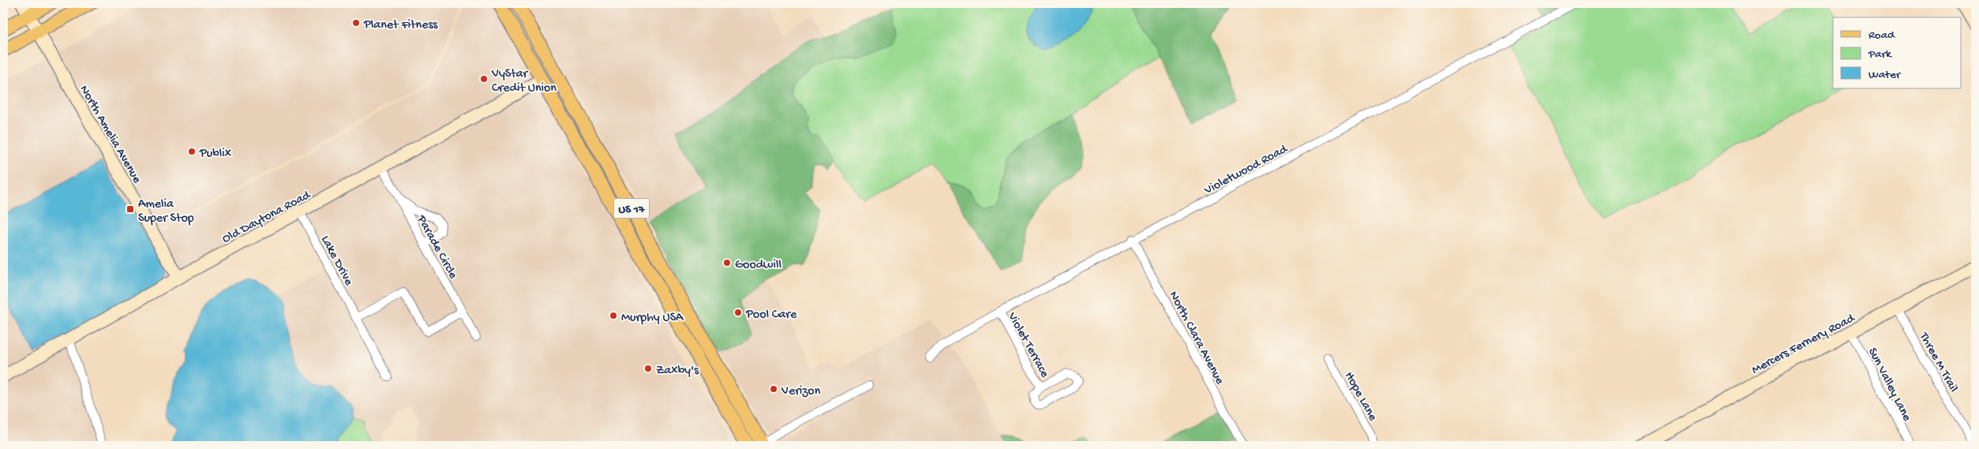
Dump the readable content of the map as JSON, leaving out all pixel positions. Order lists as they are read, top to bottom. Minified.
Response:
{"streets":{"main road":["US 17"],"street":["North Amelia Avenue","Violetwood Road","Old Daytona Road","Parade Circle","Lake Drive","North Clara Avenue","Mercers Fernery Road","Violet Terrace","Three M Trail","Sun Valley Lane","Hope Lane"]},"crossings":[["North Amelia Avenue","Old Daytona Road"],["Violetwood Road","North Clara Avenue"],["Violetwood Road","Violet Terrace"],["US 17","Old Daytona Road"],["Old Daytona Road","Parade Circle"],["Old Daytona Road","Lake Drive"],["Mercers Fernery Road","Three M Trail"],["Mercers Fernery Road","Sun Valley Lane"]],"places":{"other":["Planet Fitness","VyStar Credit Union","Publix","Goodwill","Pool Care","Murphy USA","Zaxby's","Verizon"],"transit":["Amelia Super Stop"]},"legend":["Road","Park","Water"]}
